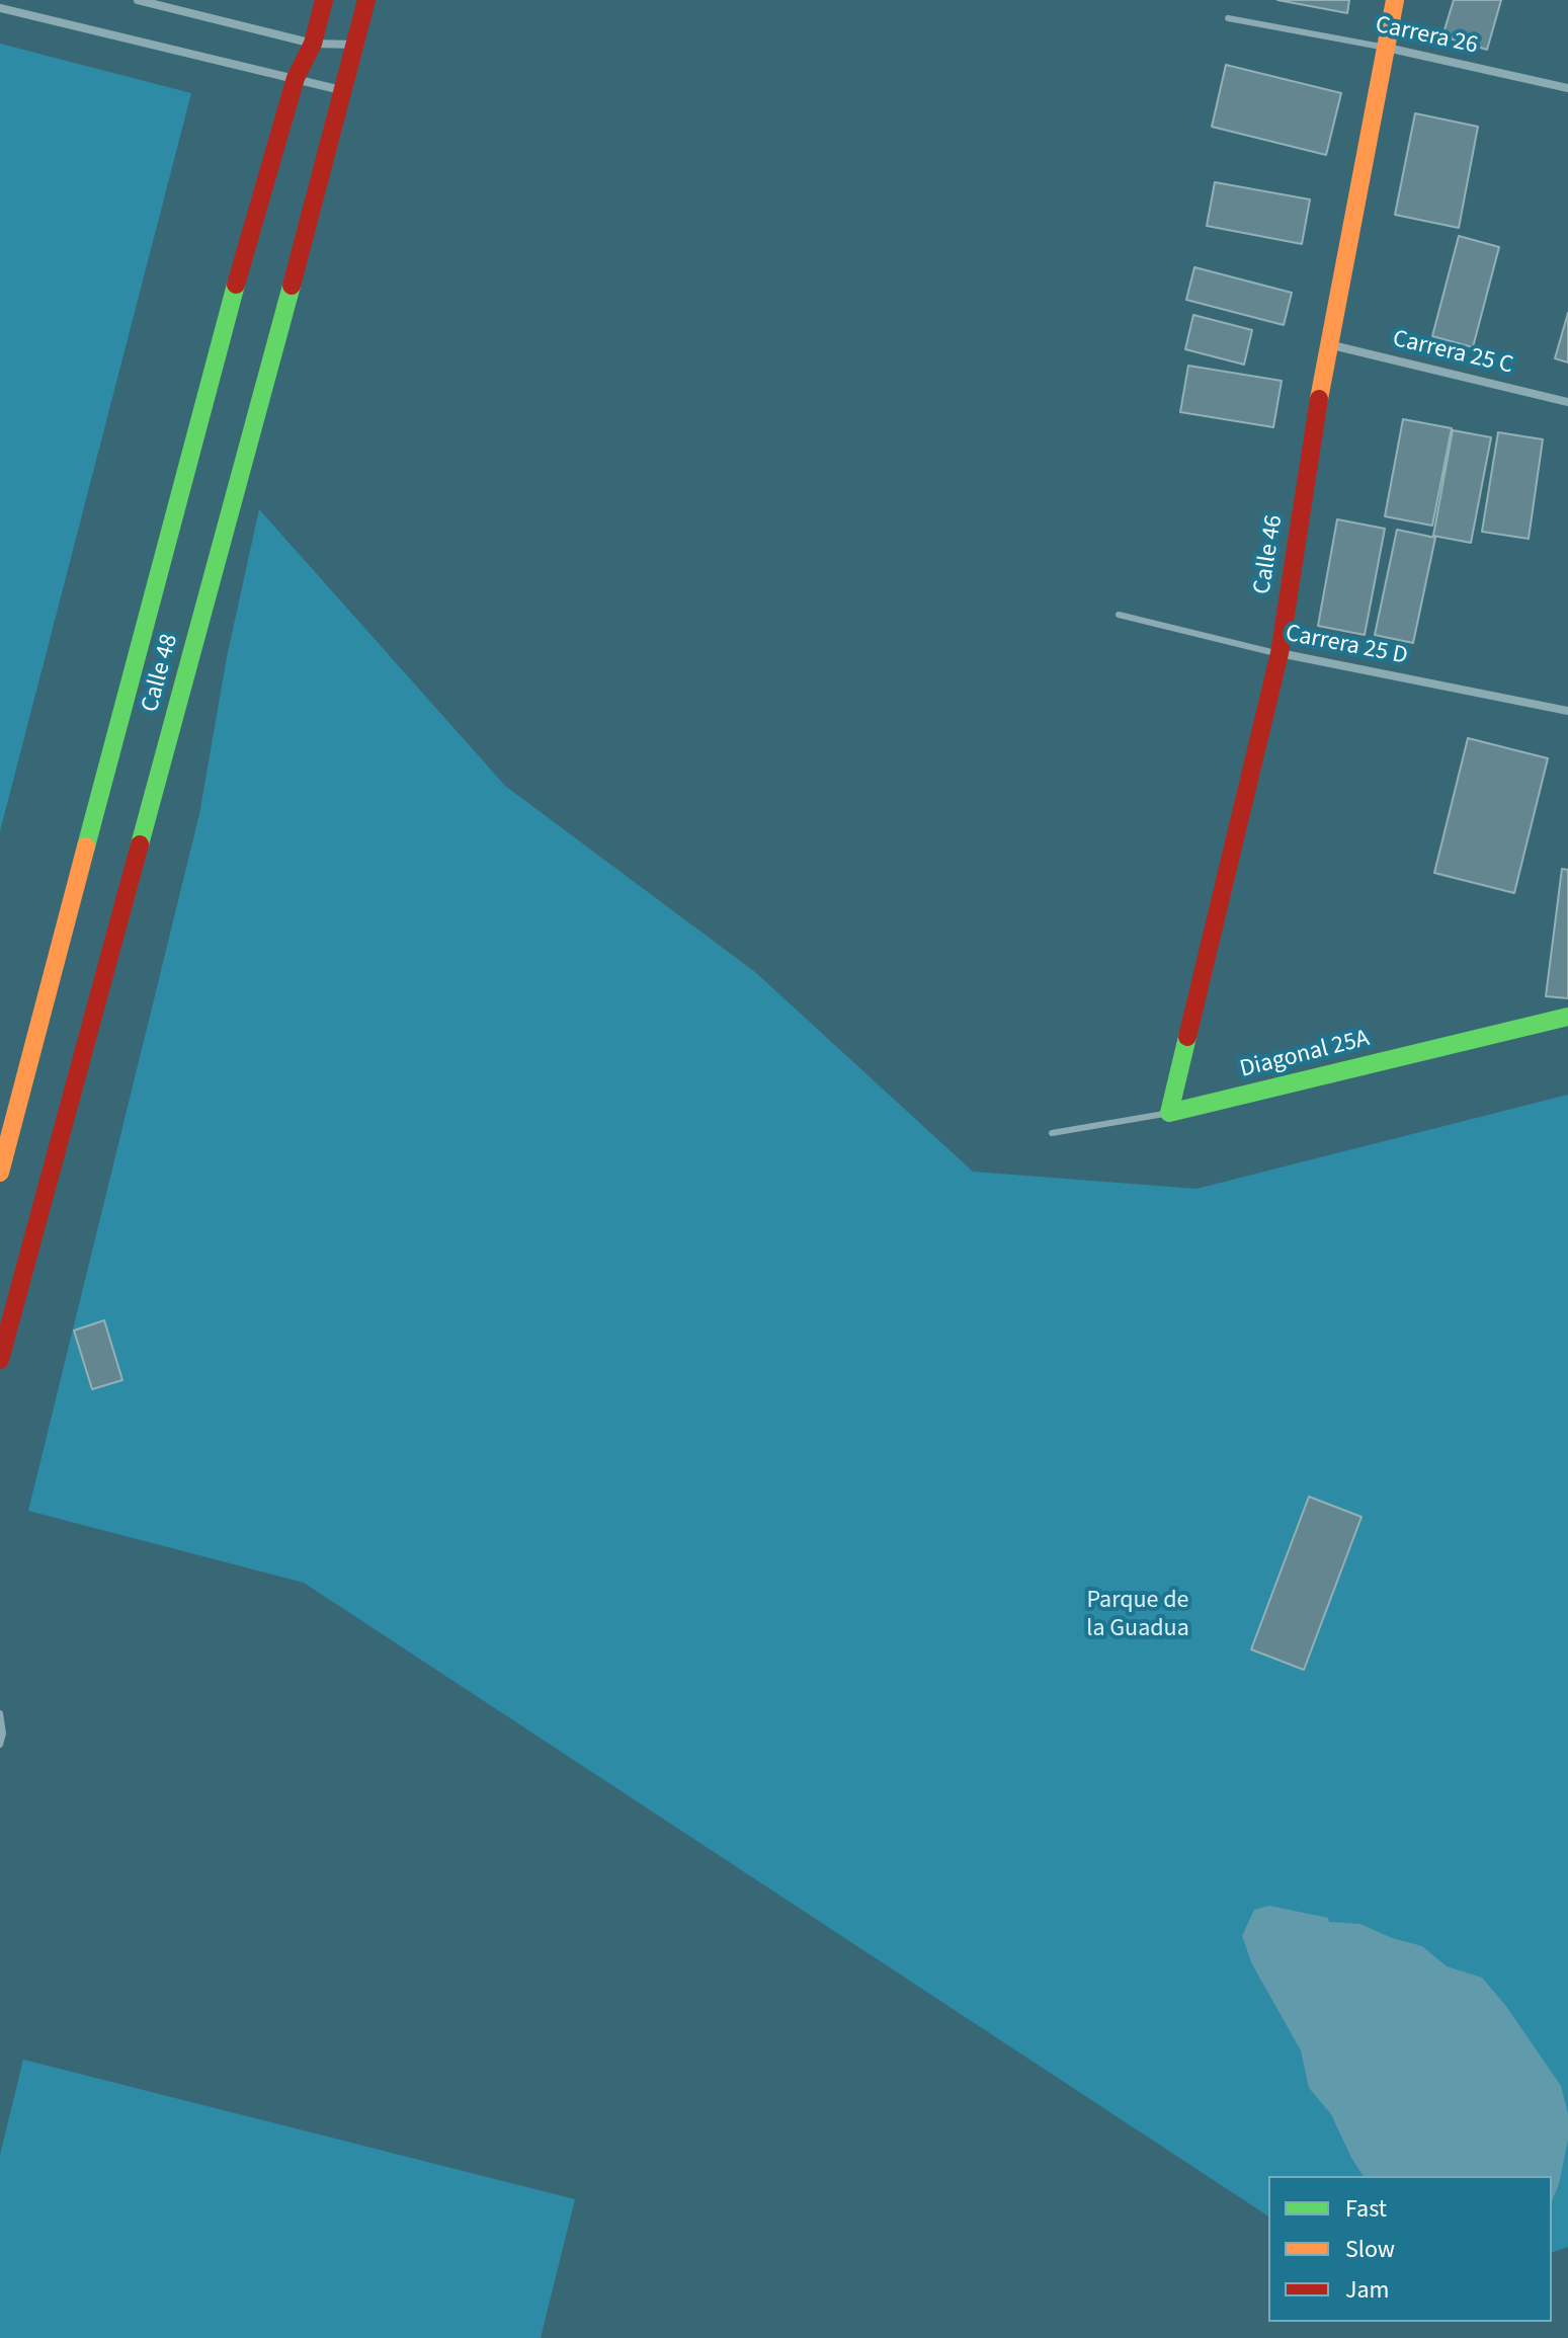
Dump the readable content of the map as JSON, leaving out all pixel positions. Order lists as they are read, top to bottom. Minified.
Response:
{"streets":{"main road":["Calle 46","Calle 48","Diagonal 25A"],"street":["Carrera 26","Carrera 25 C","Carrera 25 D"]},"crossings":[["Carrera 26","Calle 46"],["Carrera 25 C","Calle 46"],["Calle 46","Carrera 25 D"],["Calle 46","Diagonal 25A"]],"parks":["Parque de la Guadua"],"legend":["Fast","Slow","Jam"]}
